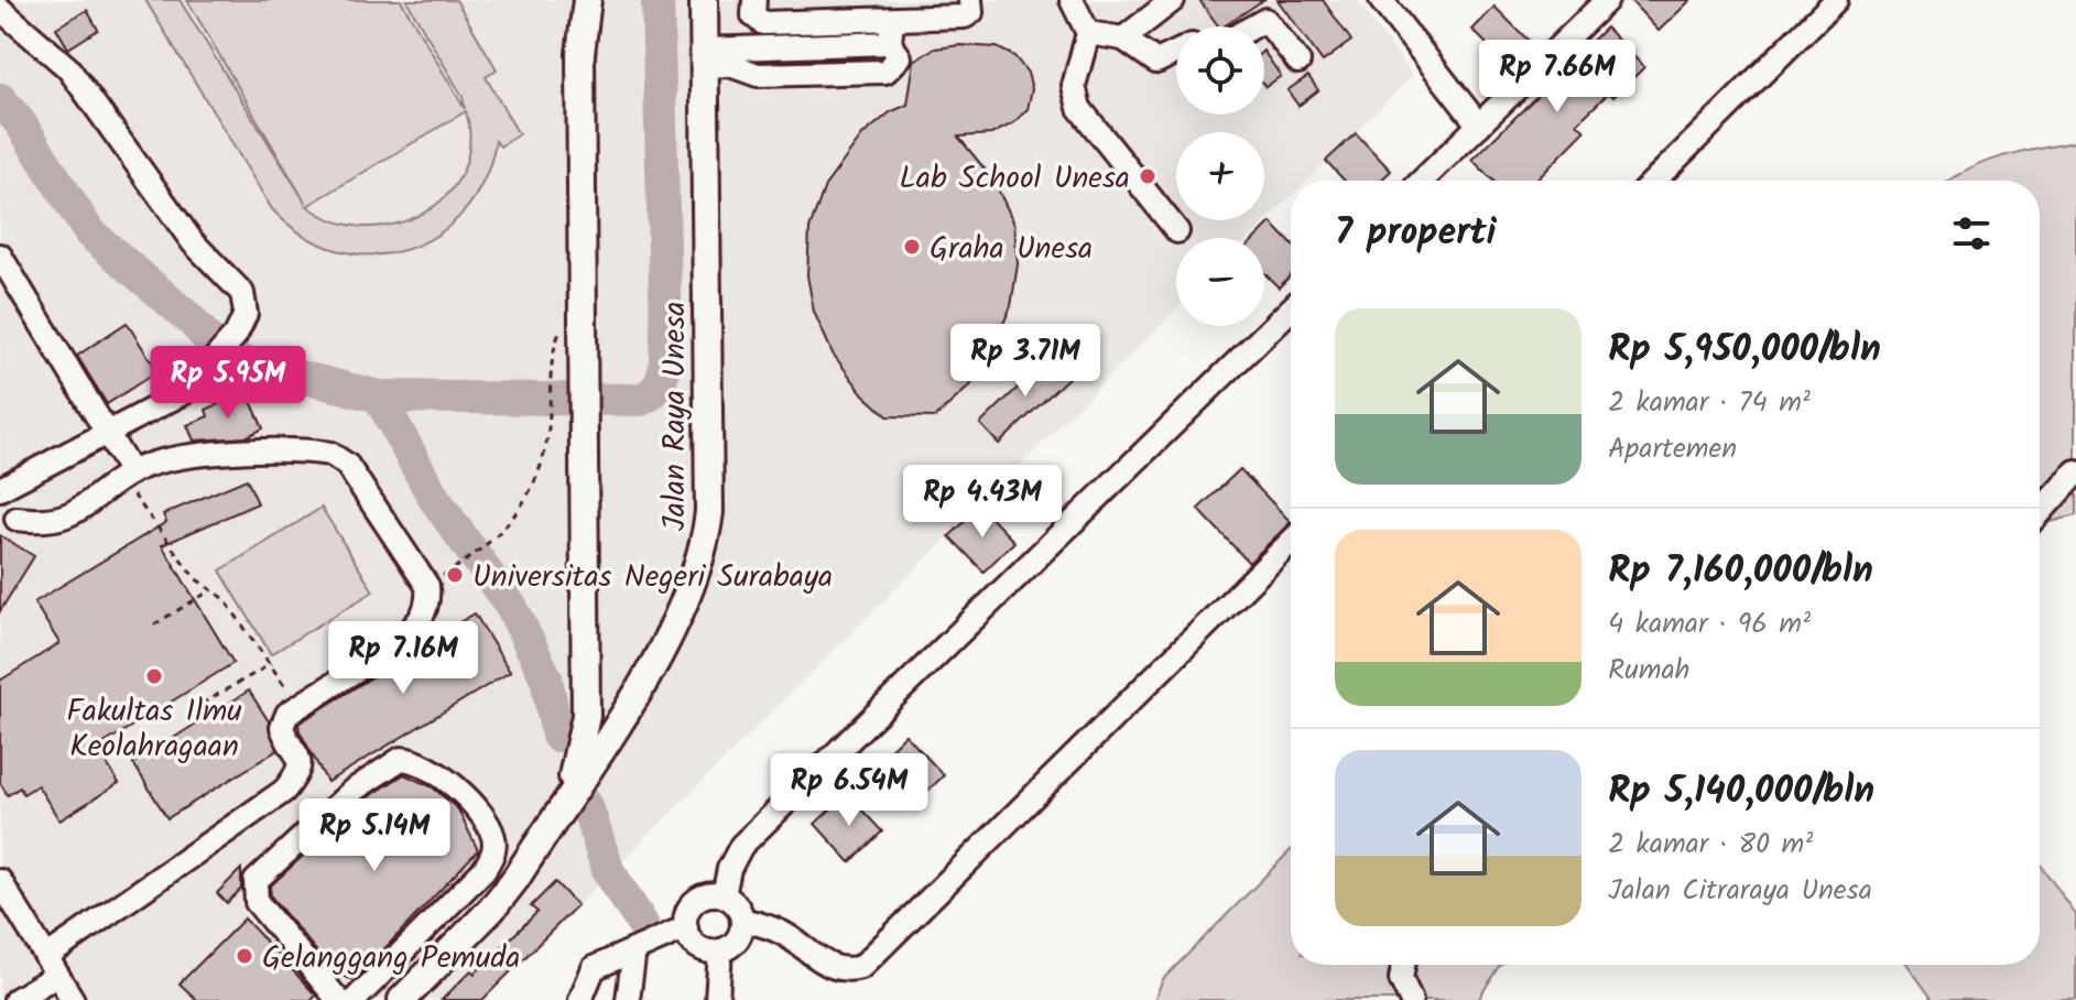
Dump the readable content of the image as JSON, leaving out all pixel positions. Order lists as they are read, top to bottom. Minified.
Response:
{"streets":{"main road":["Jalan Raya Unesa"]},"places":["Lab School Unesa","Graha Unesa","Universitas Negeri Surabaya","Fakultas Ilmu Keolahragaan","Gelanggang Pemuda"],"page":{"map_buttons":["+","−"],"price":["Rp 7.66M","Rp 3.71M","Rp 5.95M","Rp 4.43M","Rp 7.16M","Rp 6.54M","Rp 5.14M"],"heading":"7 properti","list":[{"name":"Rp 5,950,000/bln","note":"2 kamar · 74 m² · Apartemen"},{"name":"Rp 7,160,000/bln","note":"4 kamar · 96 m² · Rumah"},{"name":"Rp 5,140,000/bln","note":"2 kamar · 80 m² · Jalan Citraraya Unesa"}]}}
